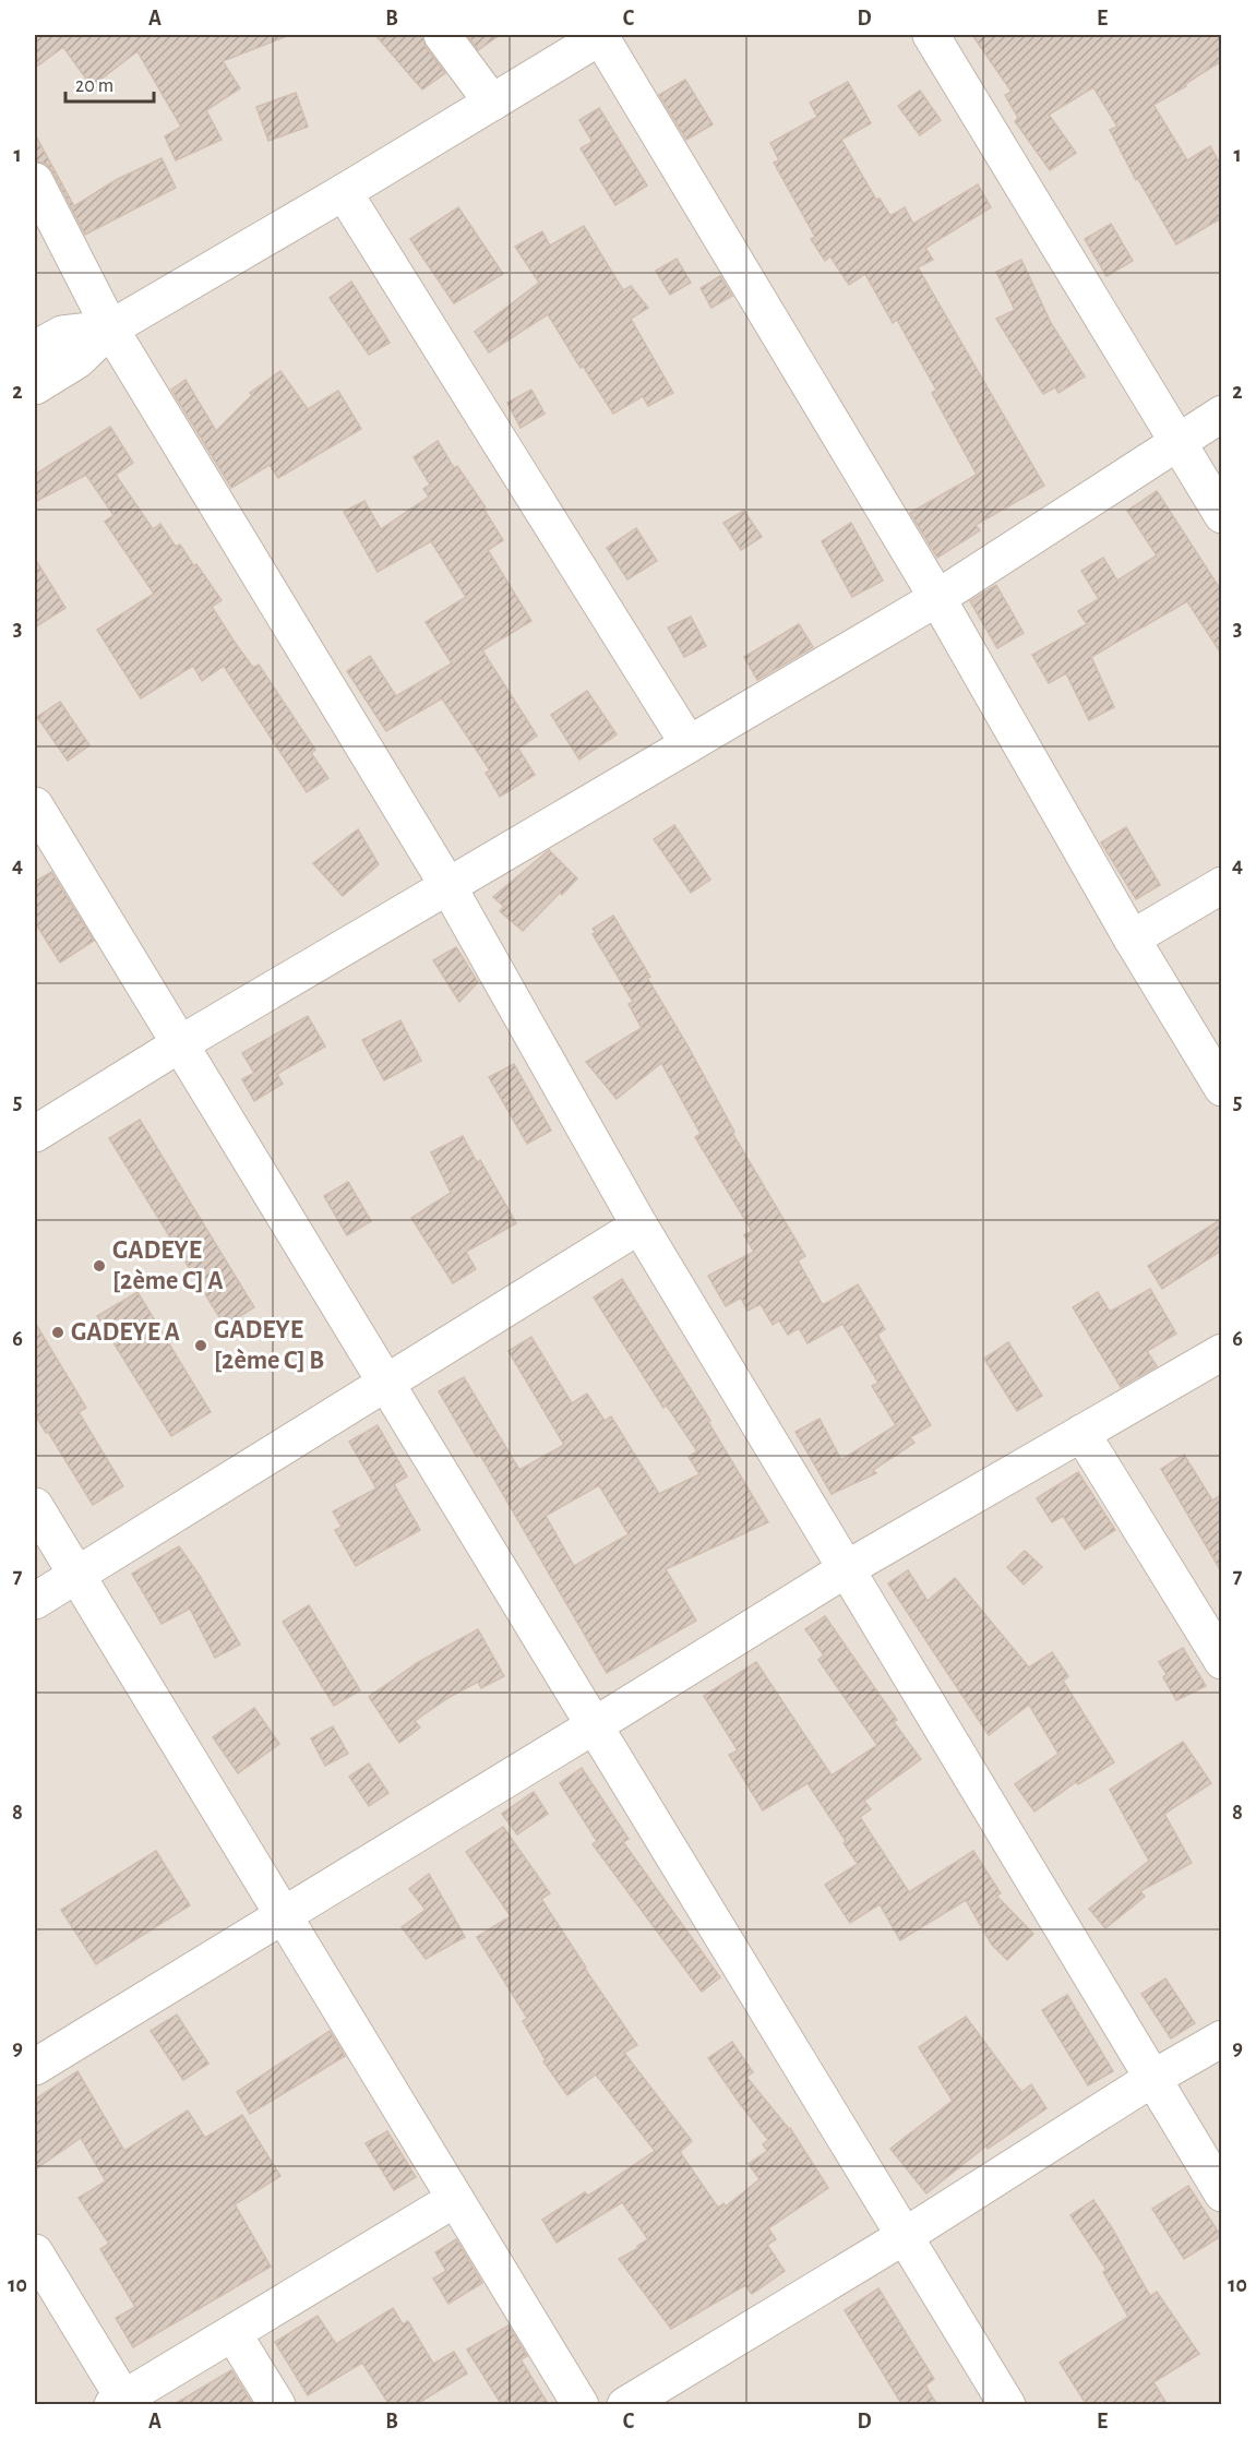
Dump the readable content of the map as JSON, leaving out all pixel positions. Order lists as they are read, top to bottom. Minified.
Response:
{"places":["GADEYE [2ème C] A","GADEYE A","GADEYE [2ème C] B"],"scale_bar":"20 m","grid":{"columns":["A","B","C","D","E"],"rows":["1","2","3","4","5","6","7","8","9","10"]}}
